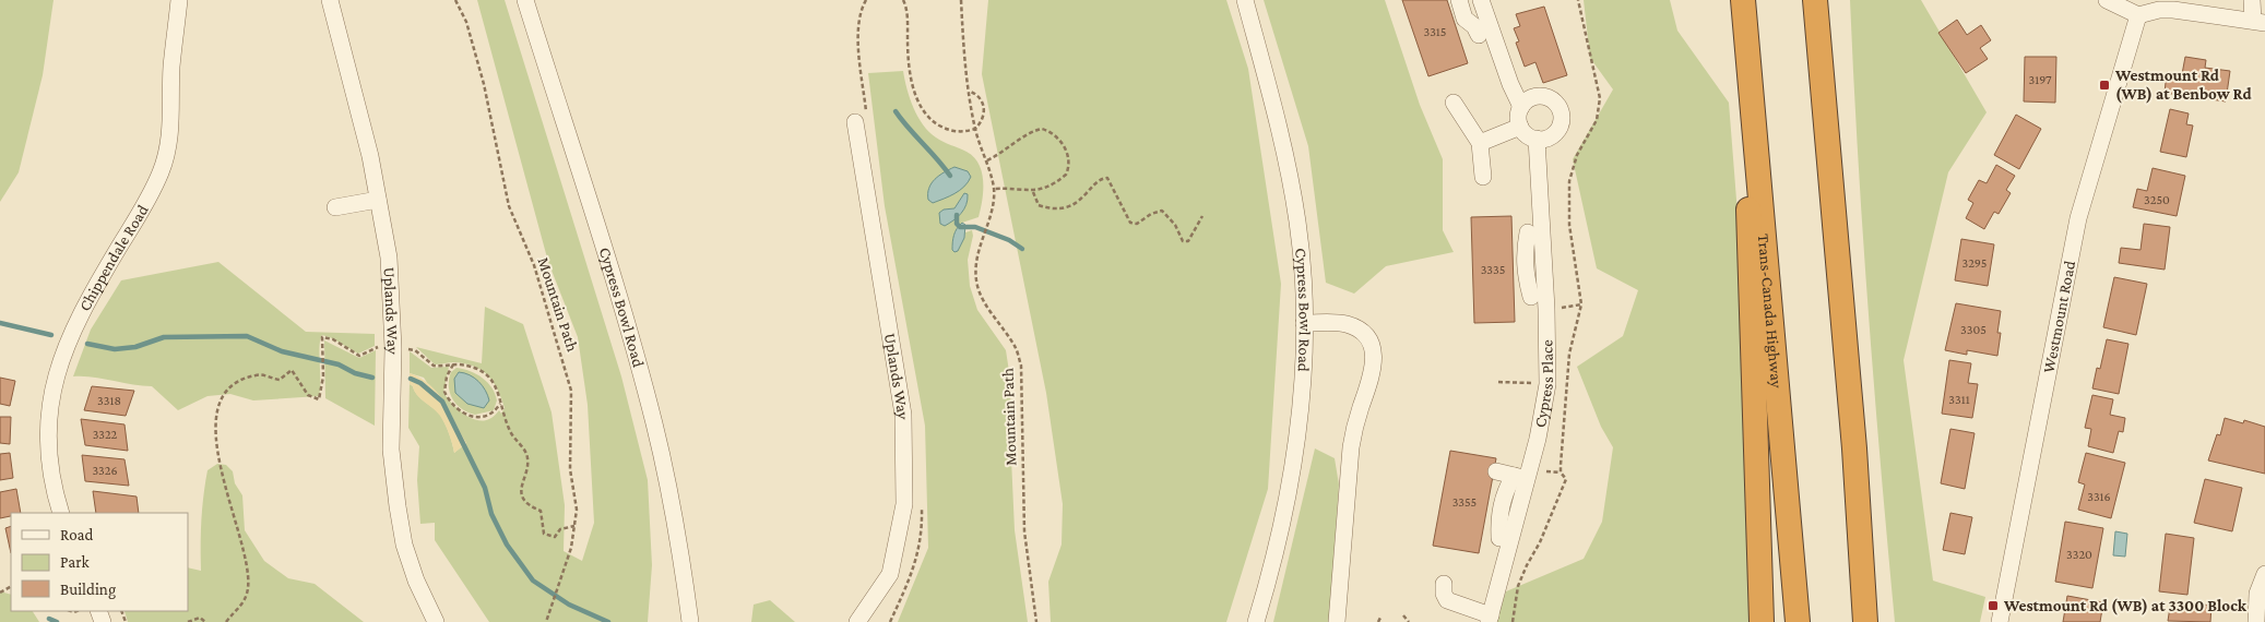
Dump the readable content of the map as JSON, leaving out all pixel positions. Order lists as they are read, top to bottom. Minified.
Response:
{"streets":{"highway":["Trans-Canada Highway"],"street":["Chippendale Road","Cypress Bowl Road","Uplands Way","Westmount Road","Cypress Place"],"path":["Mountain Path"]},"places":{"transit":["Westmount Rd (WB) at Benbow Rd","Westmount Rd (WB) at 3300 Block"]},"house_numbers":["3315","3197","3250","3295","3335","3305","3311","3318","3322","3326","3316","3355","3320"],"legend":["Road","Park","Building"]}
